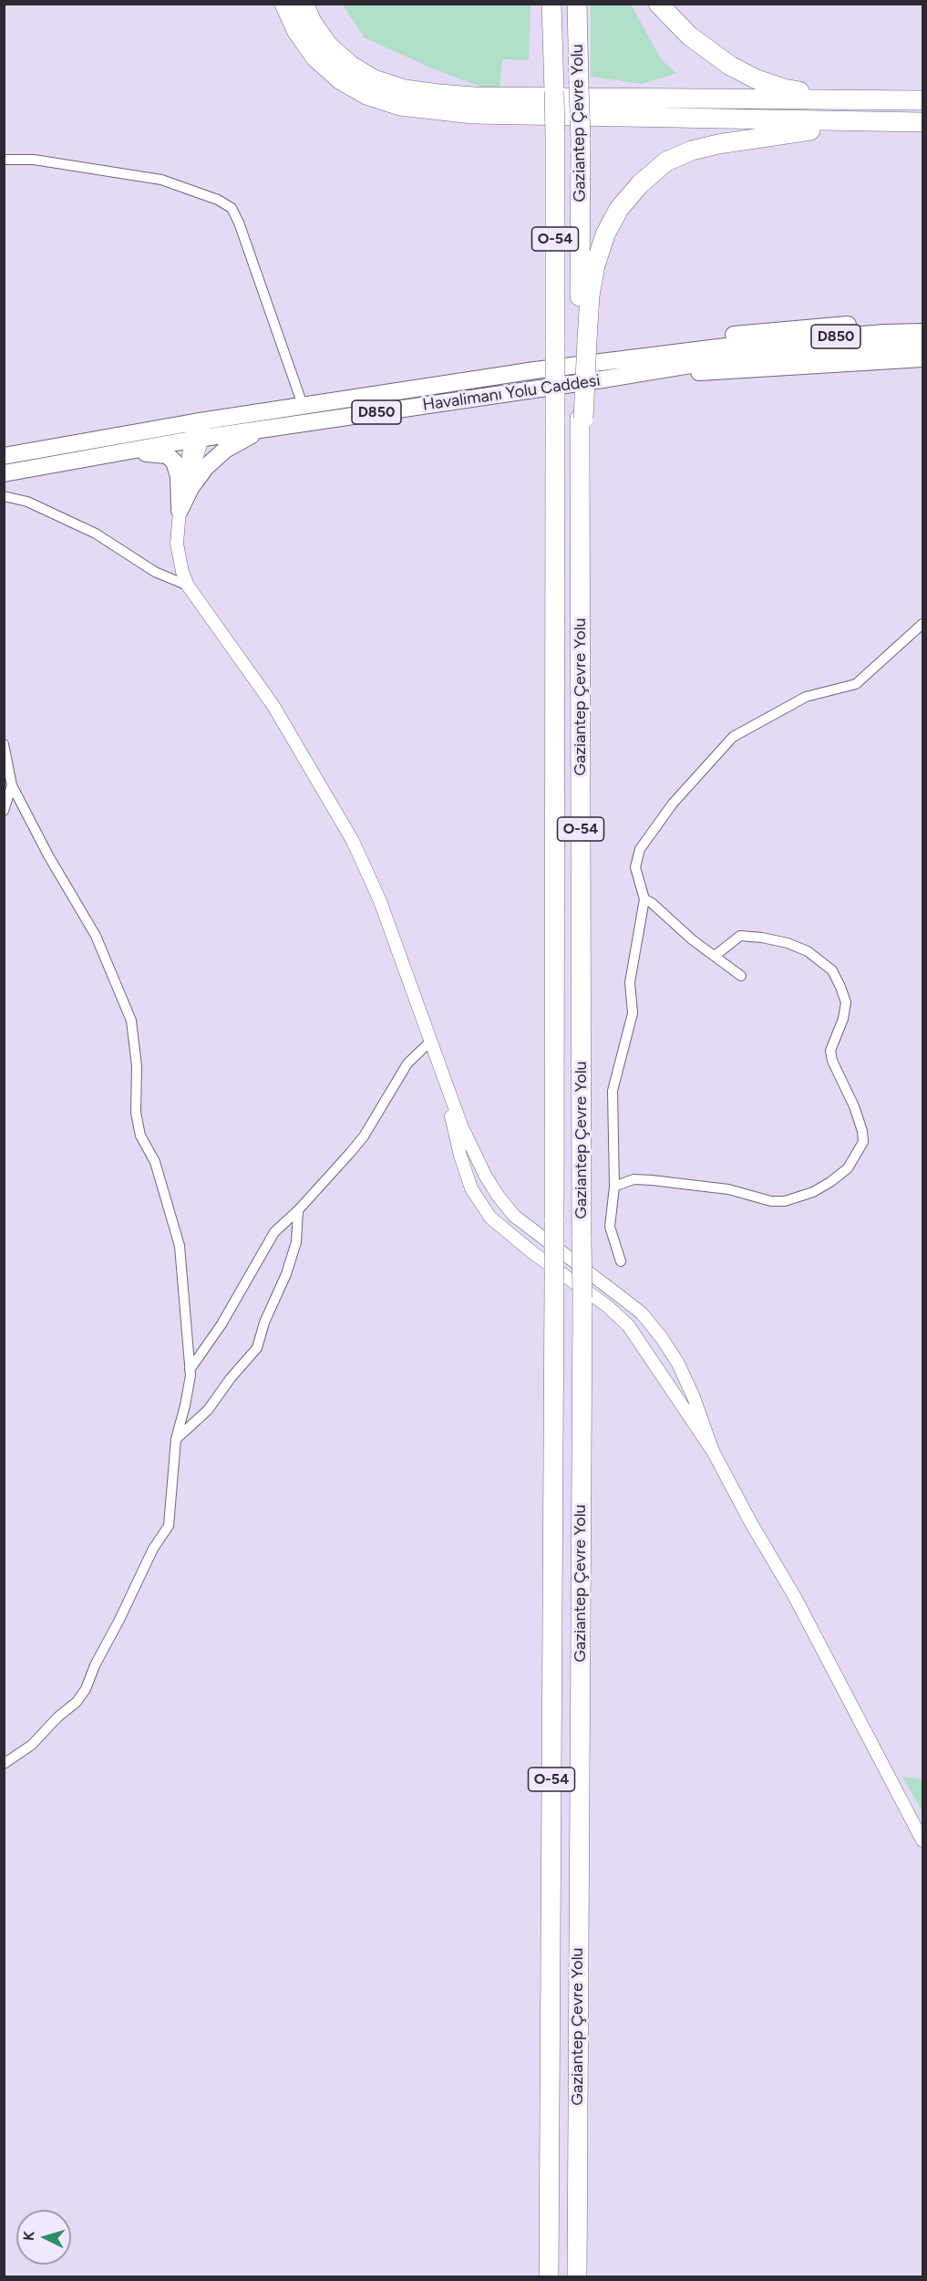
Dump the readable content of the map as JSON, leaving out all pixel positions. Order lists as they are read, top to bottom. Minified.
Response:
{"streets":{"highway":["Gaziantep Çevre Yolu","O-54","D850","Havalimanı Yolu Caddesi"]},"north":"left"}
